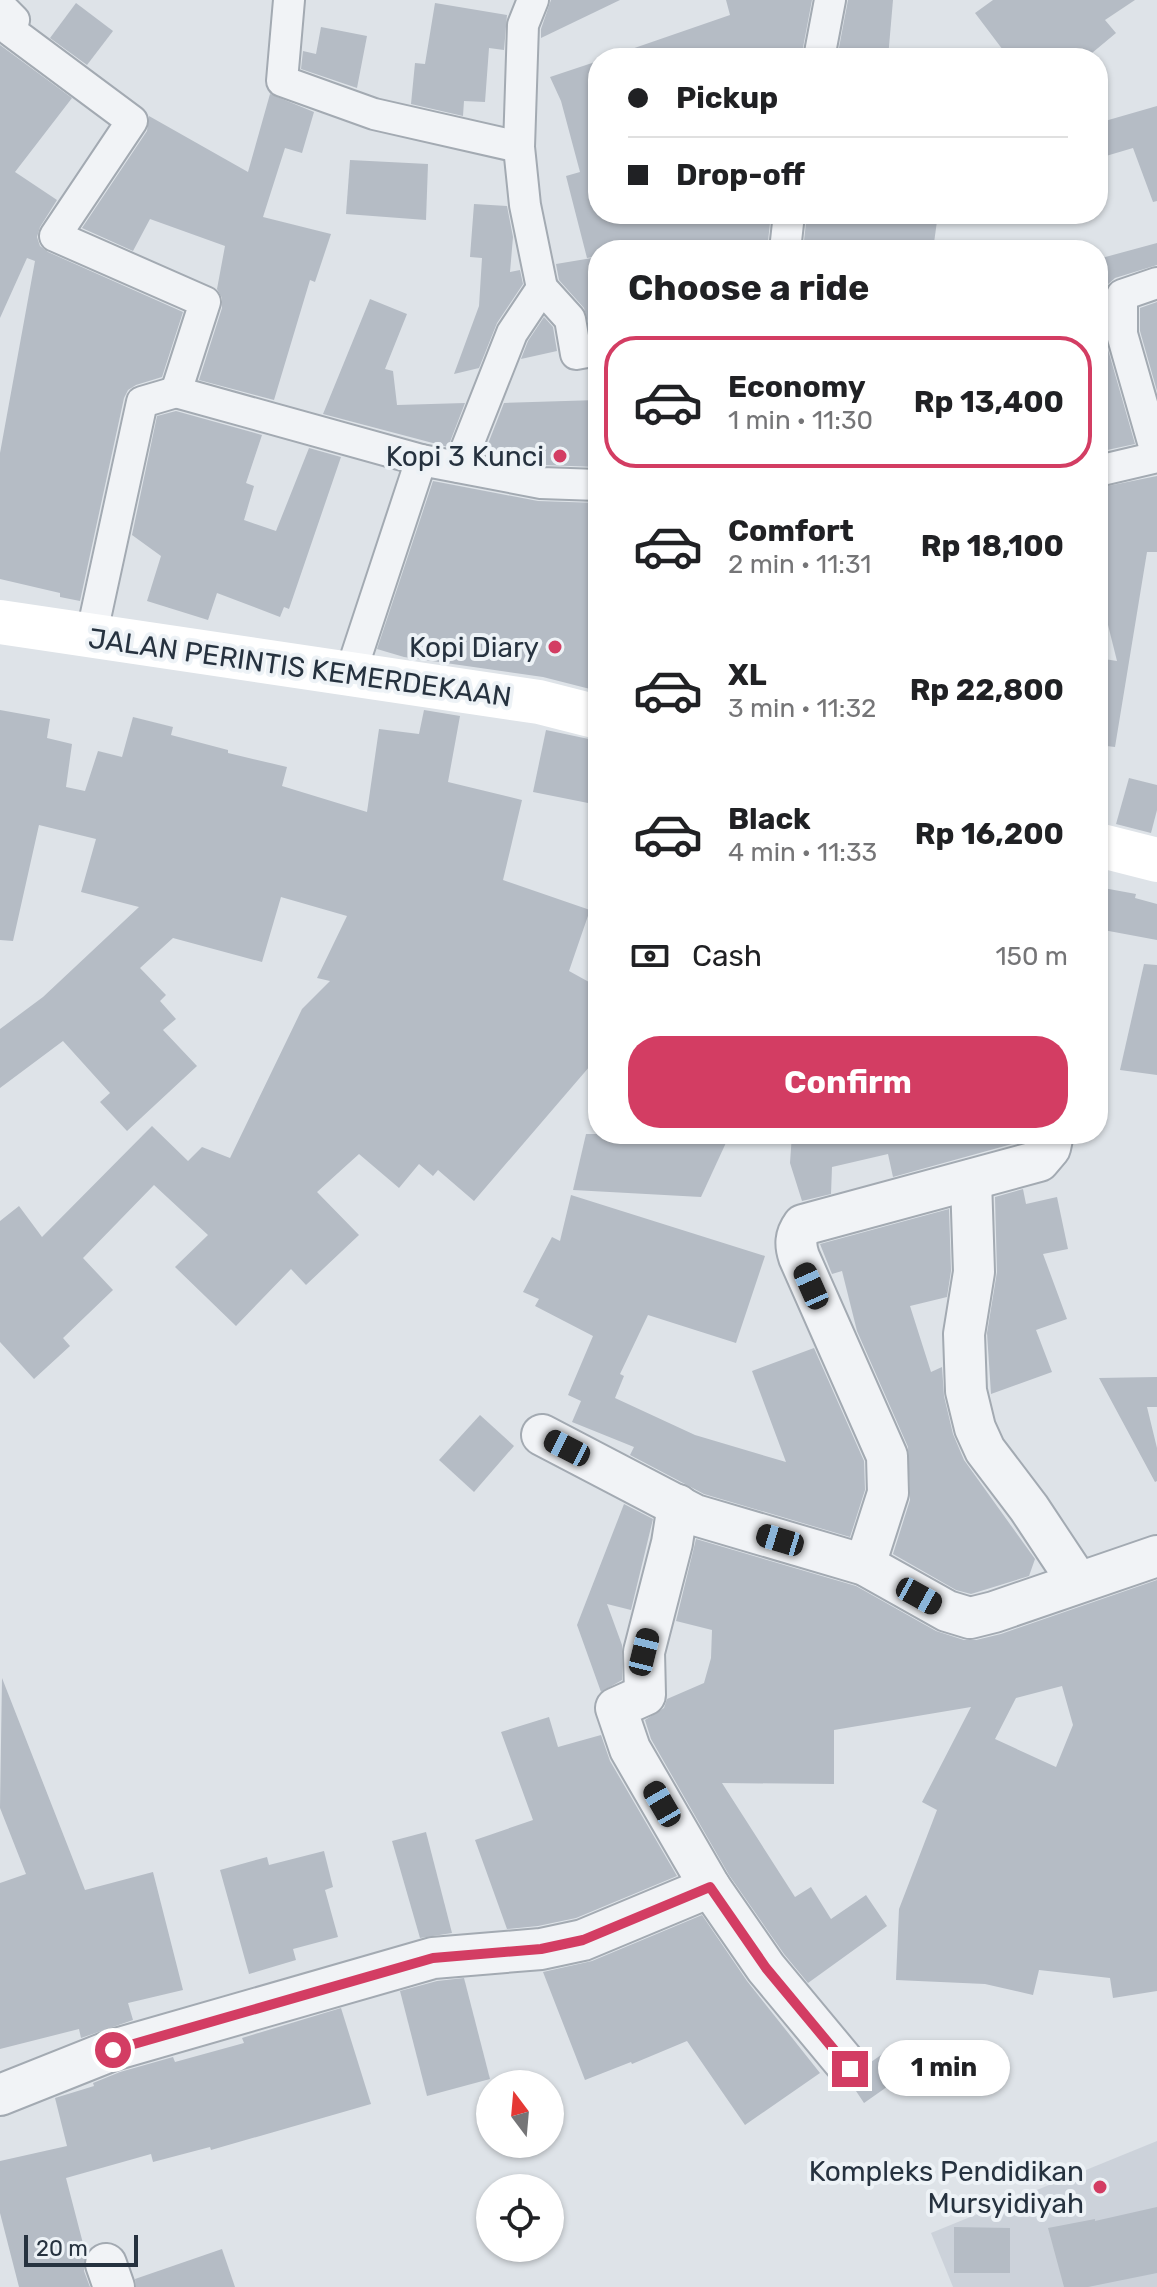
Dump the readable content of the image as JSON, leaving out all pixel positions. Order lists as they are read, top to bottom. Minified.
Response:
{"streets":{"main road":["JALAN PERINTIS KEMERDEKAAN"]},"places":["Kopi 3 Kunci","Kopi Diary","Kompleks Pendidikan Mursyidiyah"],"scale_bar":"20 m","north":"top","page":{"banner":["Pickup","Drop-off"],"heading":"Choose a ride","list":[{"name":"Economy","note":"1 min · 11:30","value":"Rp 13,400"},{"name":"Comfort","note":"2 min · 11:31","value":"Rp 18,100"},{"name":"XL","note":"3 min · 11:32","value":"Rp 22,800"},{"name":"Black","note":"4 min · 11:33","value":"Rp 16,200"}],"pay":["Cash","150 m"],"buttons":"Confirm","bubble":"1 min","scale":"20 m"}}
